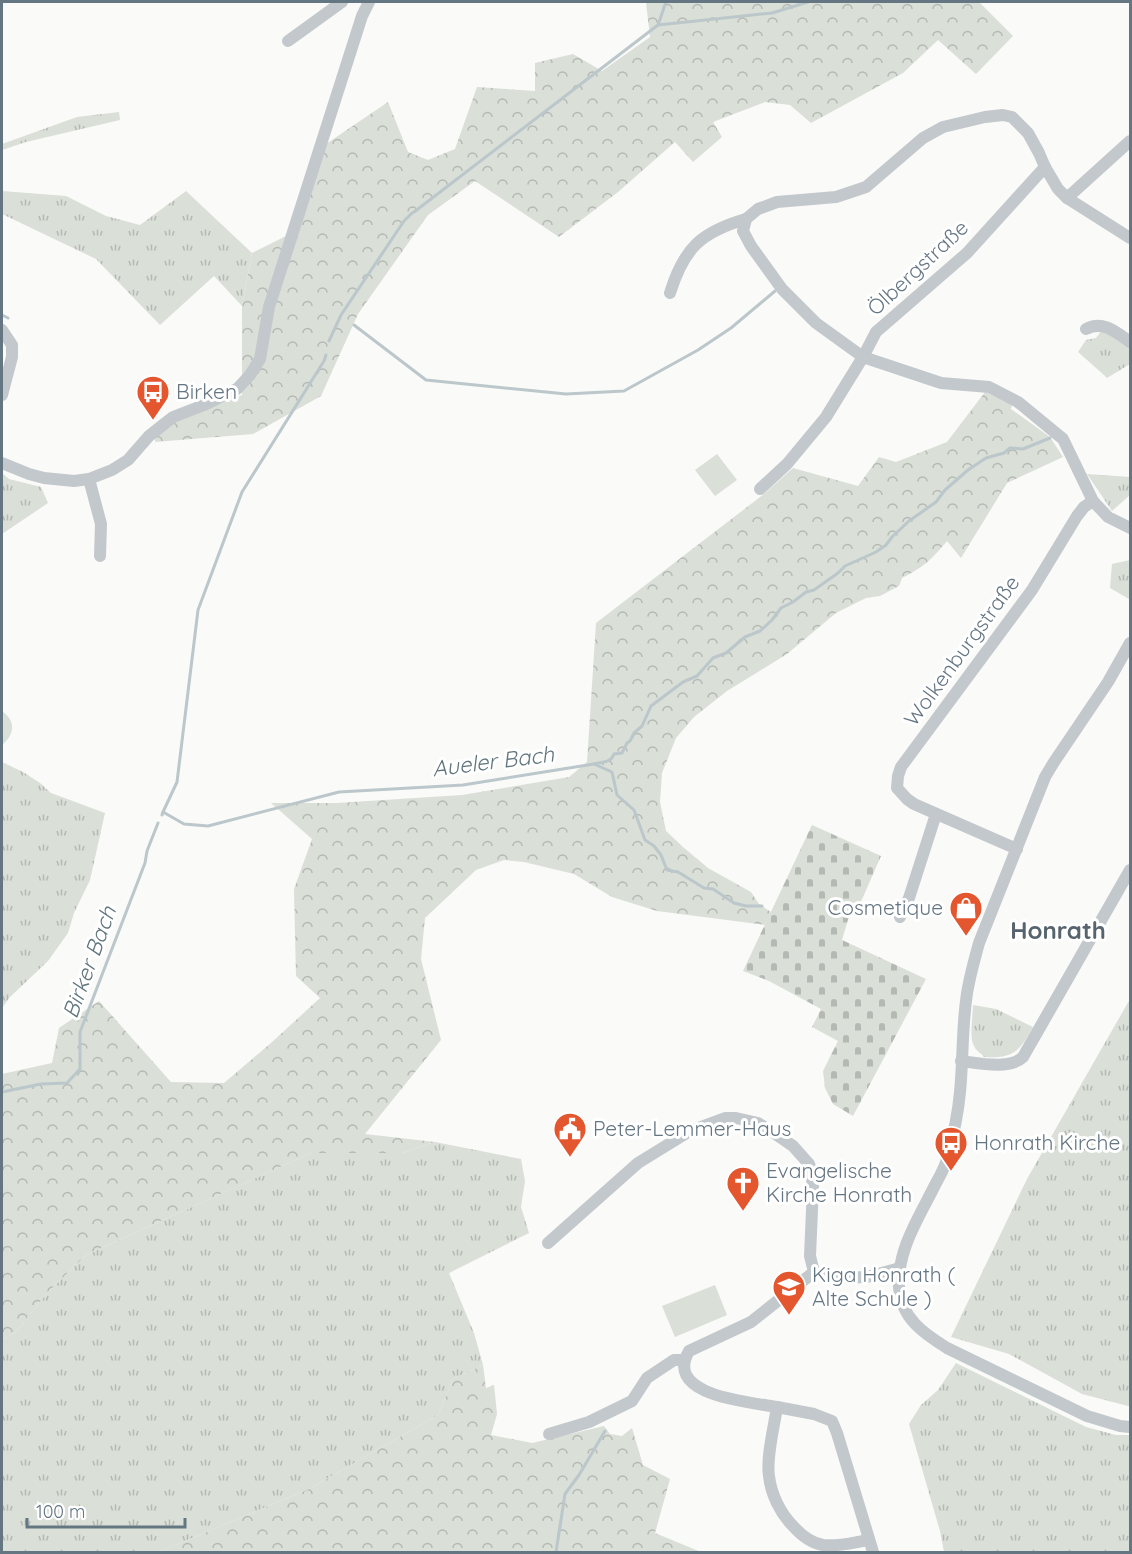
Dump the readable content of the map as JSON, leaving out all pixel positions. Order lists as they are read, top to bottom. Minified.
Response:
{"streets":{"street":["Ölbergstraße","Wolkenburgstraße"]},"districts":["Honrath"],"water":["Aueler Bach","Birker Bach"],"places":{"bus stop":["Birken","Honrath Kirche"],"shop":["Cosmetique"],"public building":["Peter-Lemmer-Haus"],"church":["Evangelische Kirche Honrath"],"school or university":["Kiga Honrath ( Alte Schule )"]},"scale_bar":"100 m"}
